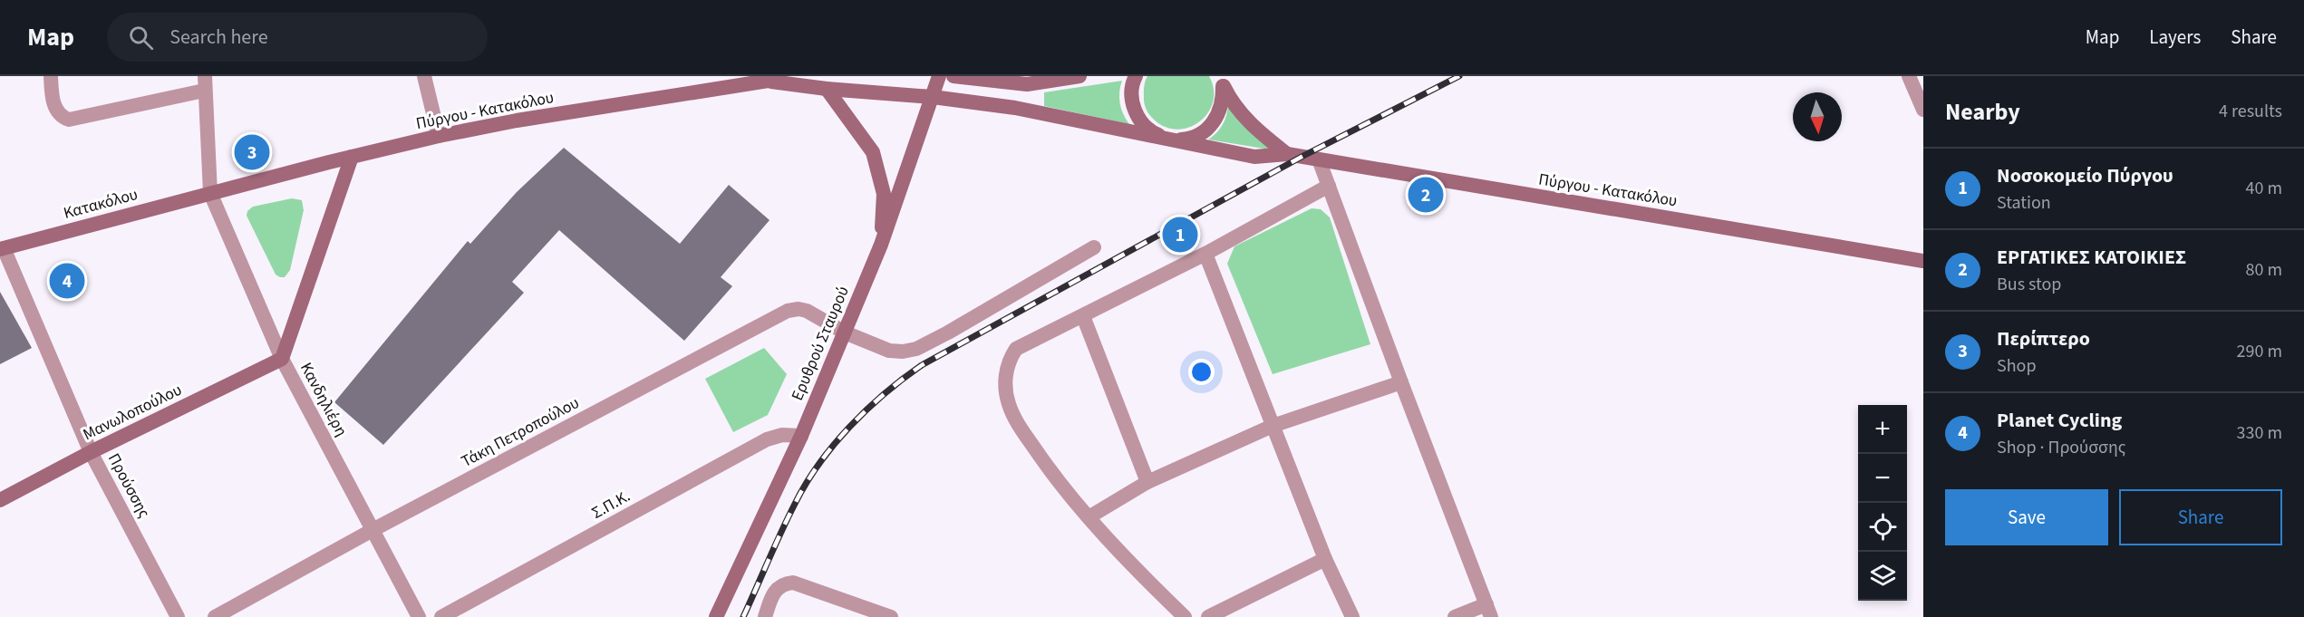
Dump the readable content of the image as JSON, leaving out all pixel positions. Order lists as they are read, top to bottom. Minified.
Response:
{"streets":{"main road":["Πύργου - Κατακόλου","Κατακόλου","Ερυθρού Σταυρού","Μανωλοπούλου"],"street":["Κανδηλιέρη","Τάκη Πετροπούλου","Προύσσης","Σ.Π.Κ."]},"crossings":[["Πύργου - Κατακόλου","Κατακόλου"],["Πύργου - Κατακόλου","Ερυθρού Σταυρού"],["Πύργου - Κατακόλου","Κανδηλιέρη"],["Κατακόλου","Κανδηλιέρη"],["Κατακόλου","Προύσσης"],["Ερυθρού Σταυρού","Τάκη Πετροπούλου"],["Ερυθρού Σταυρού","Σ.Π.Κ."],["Κανδηλιέρη","Μανωλοπούλου"],["Κανδηλιέρη","Τάκη Πετροπούλου"],["Μανωλοπούλου","Προύσσης"]],"north":"bottom","page":{"header":"Map","search":"Search here","nav":["Map","Layers","Share"],"heading":["Nearby","4 results"],"pins":["3","2","1","4"],"list":[{"mark":"1","name":"Νοσοκομείο Πύργου","note":"Station","value":"40 m"},{"mark":"2","name":"ΕΡΓΑΤΙΚΕΣ ΚΑΤΟΙΚΙΕΣ","note":"Bus stop","value":"80 m"},{"mark":"3","name":"Περίπτερο","note":"Shop","value":"290 m"},{"mark":"4","name":"Planet Cycling","note":"Shop · Προύσσης","value":"330 m"}],"map_buttons":["+","−"],"buttons":["Save","Share"]}}
